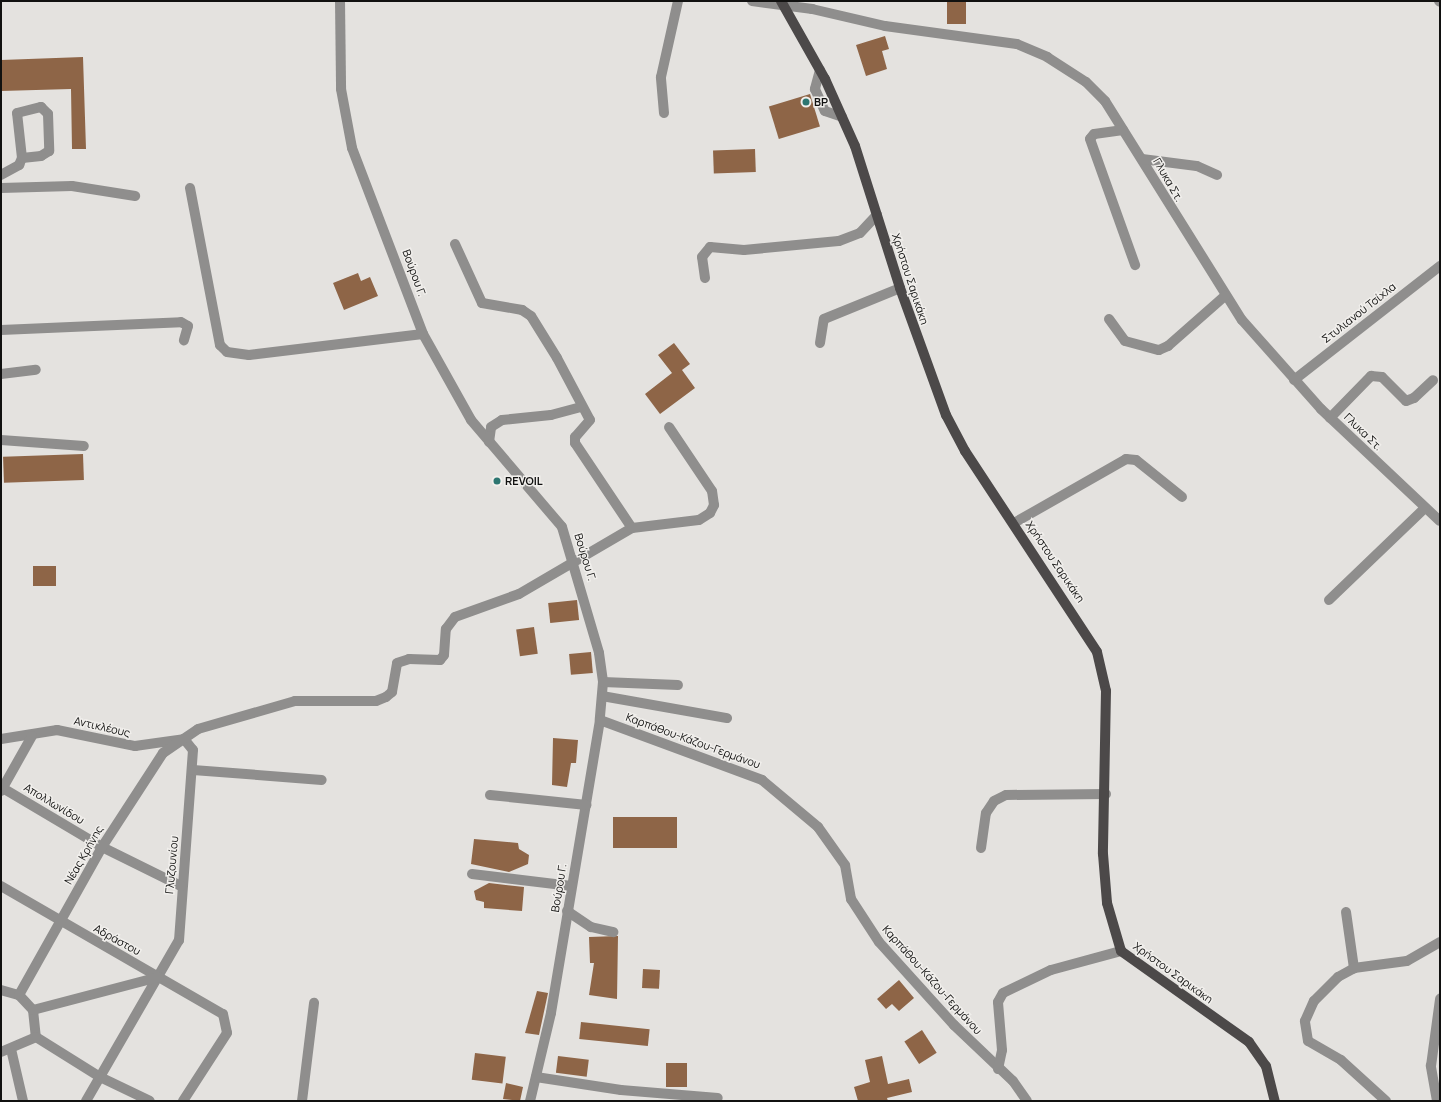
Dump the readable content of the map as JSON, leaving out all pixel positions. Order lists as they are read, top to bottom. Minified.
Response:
{"streets":{"main road":["Χρήστου Σαρικάκη"],"street":["Γλυκα Στ.","Βούρου Γ.","Στυλιανού Τσίχλα","Αντικλέους","Καρπάθου-Κάζου-Γερμάνου","Απολλωνίδου","Νέας Κρήνης","Γλυζουνίου","Αδράστου"]},"crossings":[["Γλυκα Στ.","Χρήστου Σαρικάκη"],["Γλυκα Στ.","Στυλιανού Τσίχλα"],["Βούρου Γ.","Καρπάθου-Κάζου-Γερμάνου"],["Βούρου Γ.","Νέας Κρήνης"],["Αντικλέους","Νέας Κρήνης"],["Αντικλέους","Γλυζουνίου"],["Απολλωνίδου","Νέας Κρήνης"],["Απολλωνίδου","Γλυζουνίου"],["Νέας Κρήνης","Γλυζουνίου"],["Νέας Κρήνης","Αδράστου"],["Γλυζουνίου","Αδράστου"]],"places":["BP","REVOIL"]}
